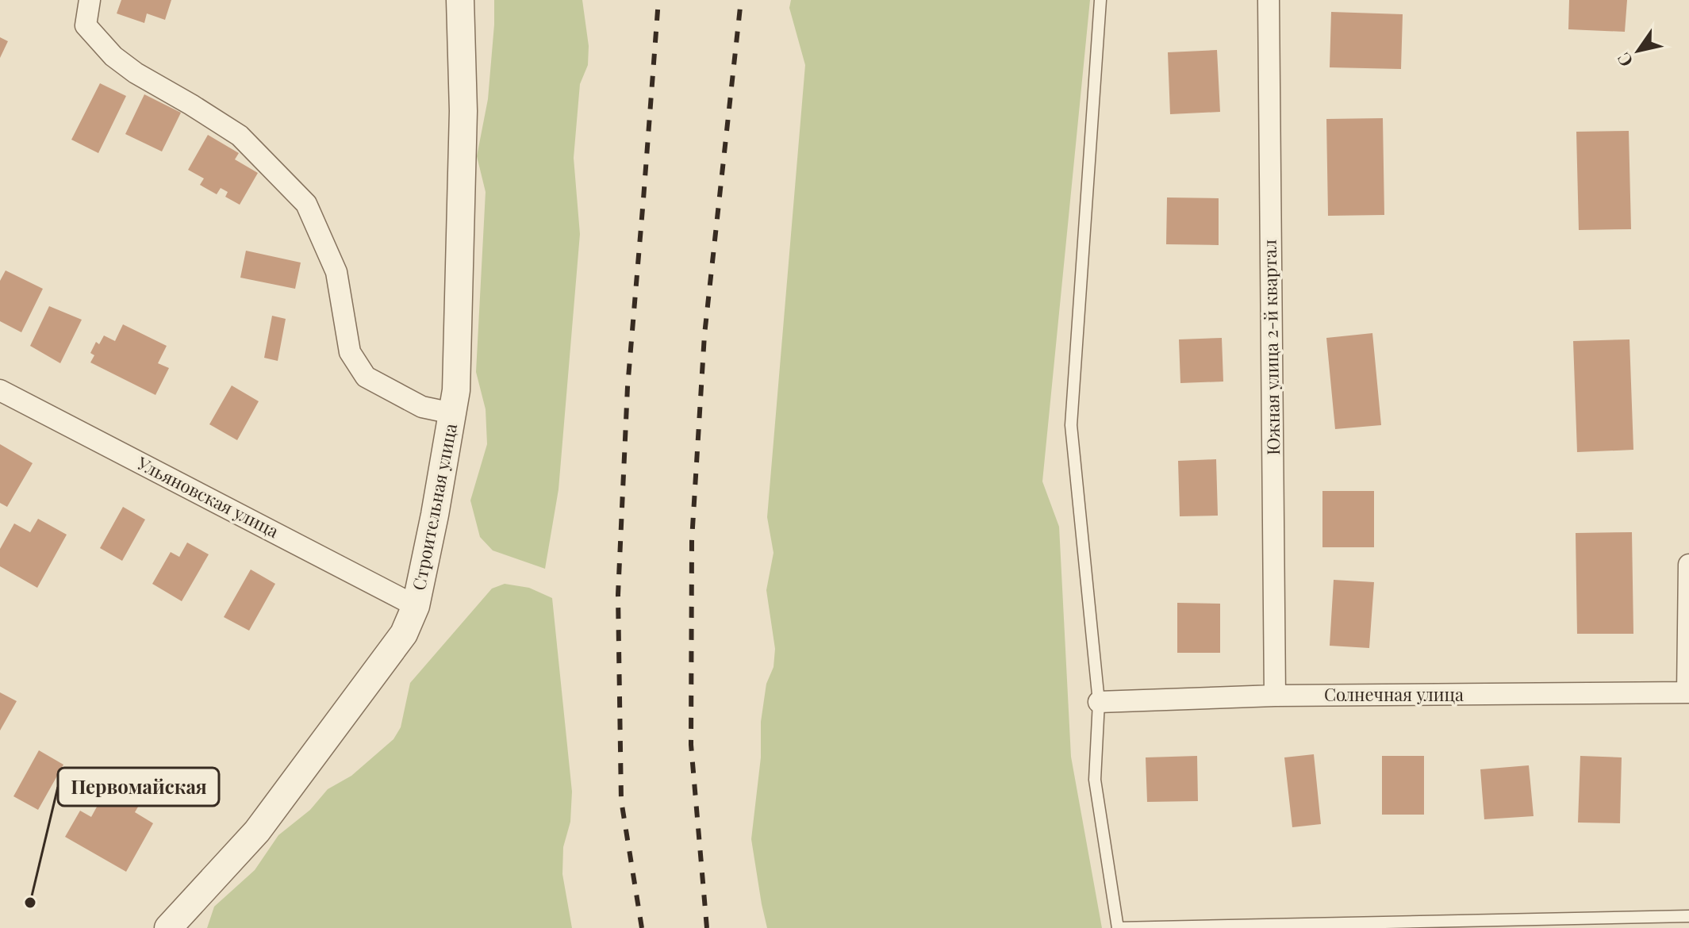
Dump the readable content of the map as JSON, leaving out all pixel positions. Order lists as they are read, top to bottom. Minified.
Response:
{"streets":{"street":["Южная улица 2-й квартал","Ульяновская улица","Строительная улица","Солнечная улица"]},"crossings":[["Южная улица 2-й квартал","Солнечная улица"],["Ульяновская улица","Строительная улица"]],"places":["Первомайская"],"north":"bottom left"}
